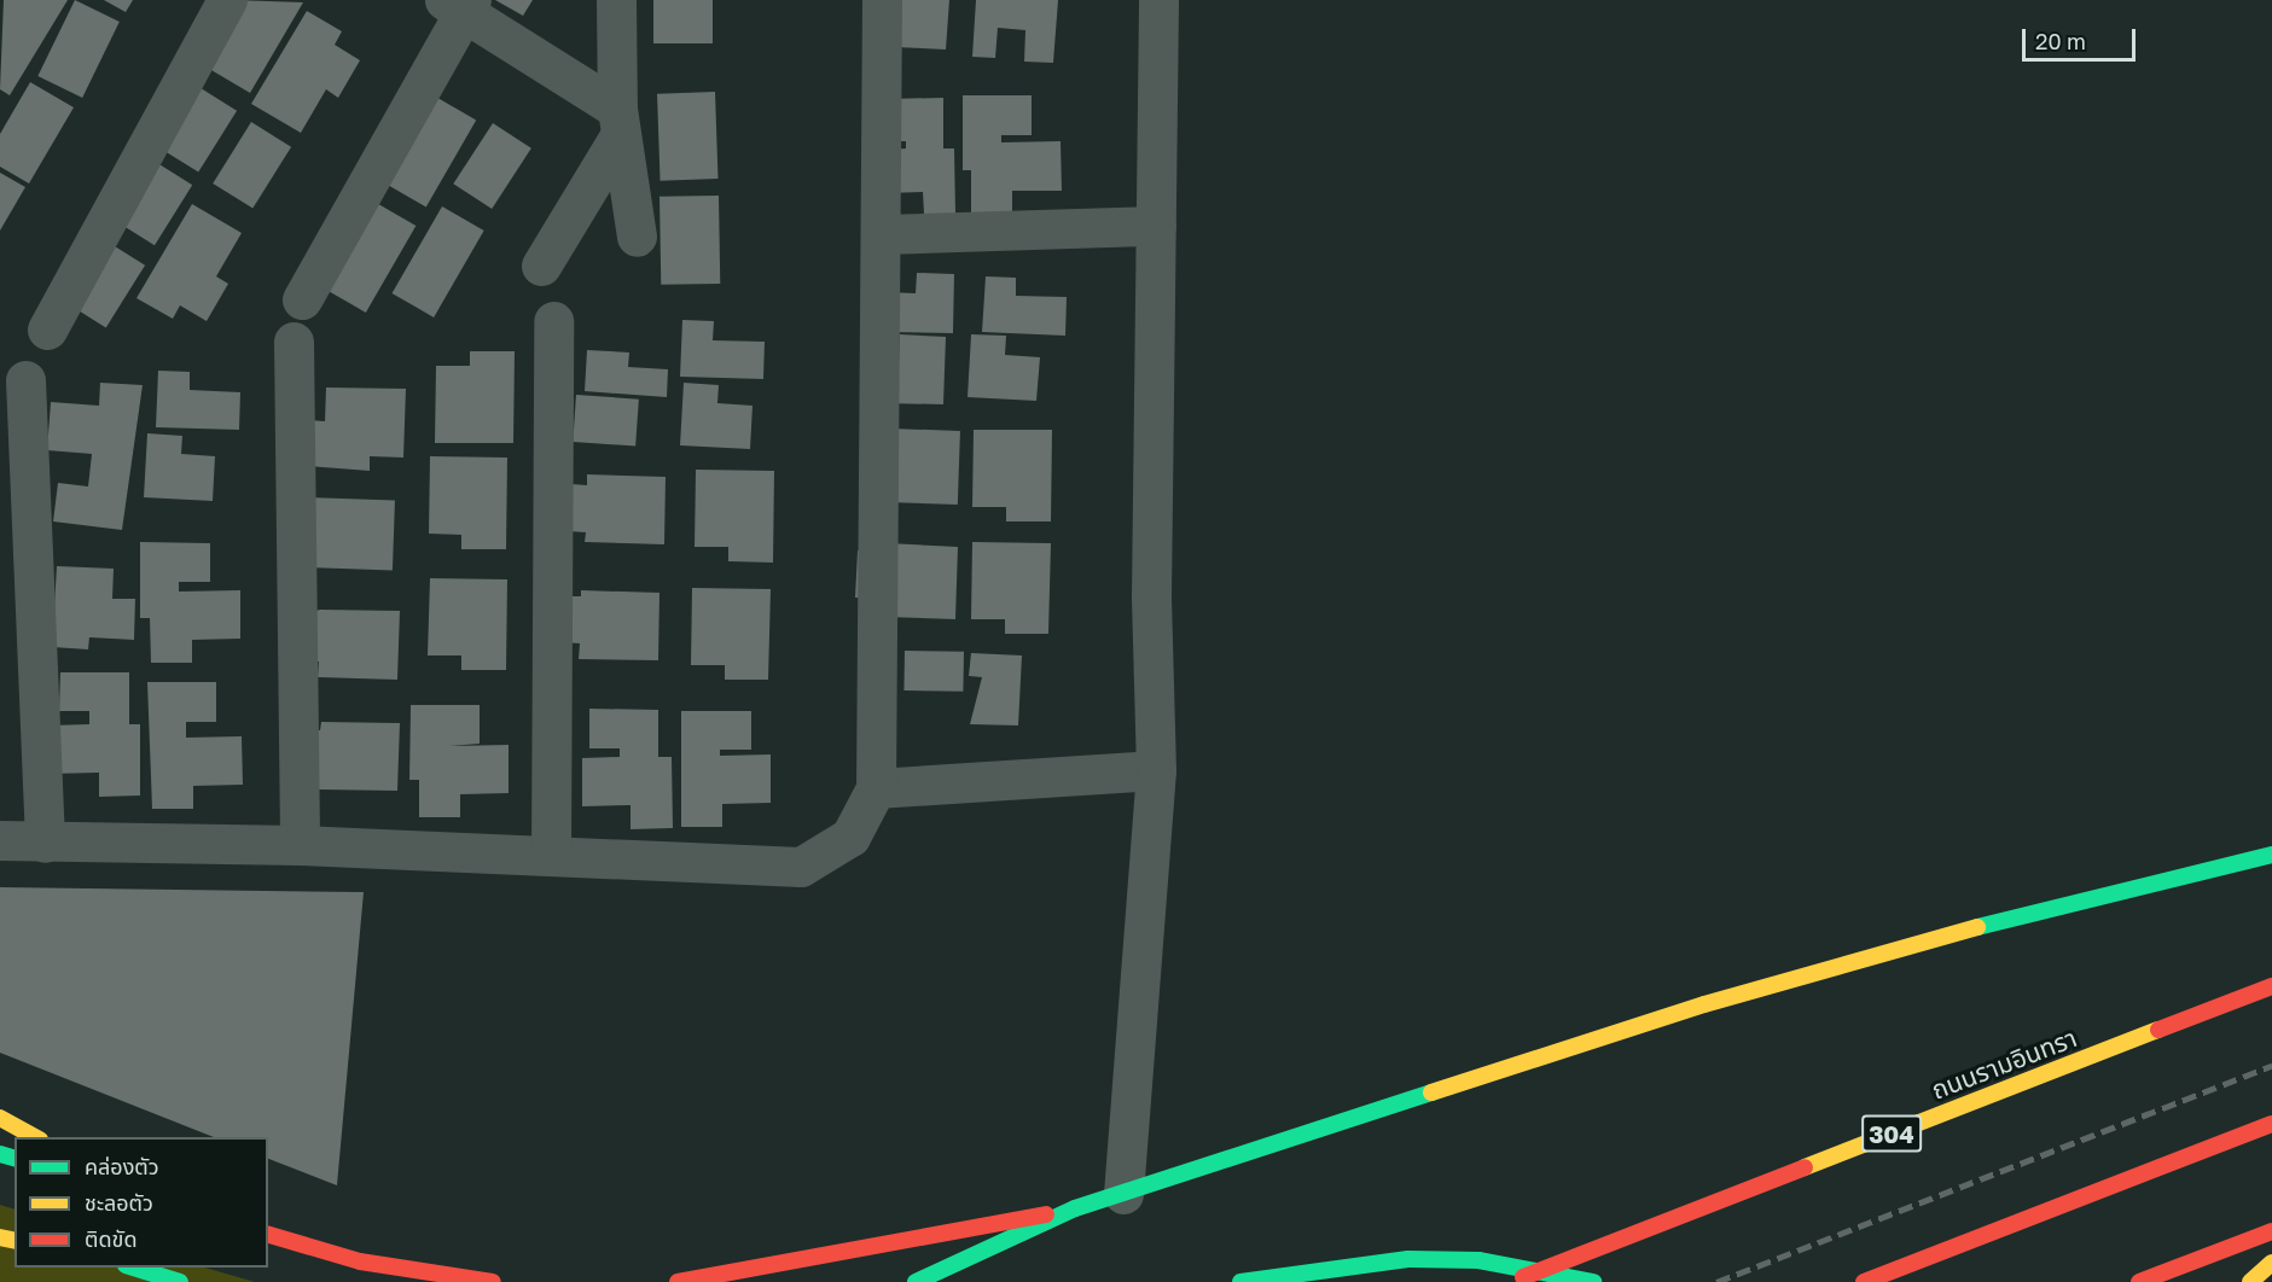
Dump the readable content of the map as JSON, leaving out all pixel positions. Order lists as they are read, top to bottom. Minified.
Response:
{"streets":{"main road":["ถนนรามอินทรา","304"]},"legend":["คล่องตัว","ชะลอตัว","ติดขัด"],"scale_bar":"20 m"}
